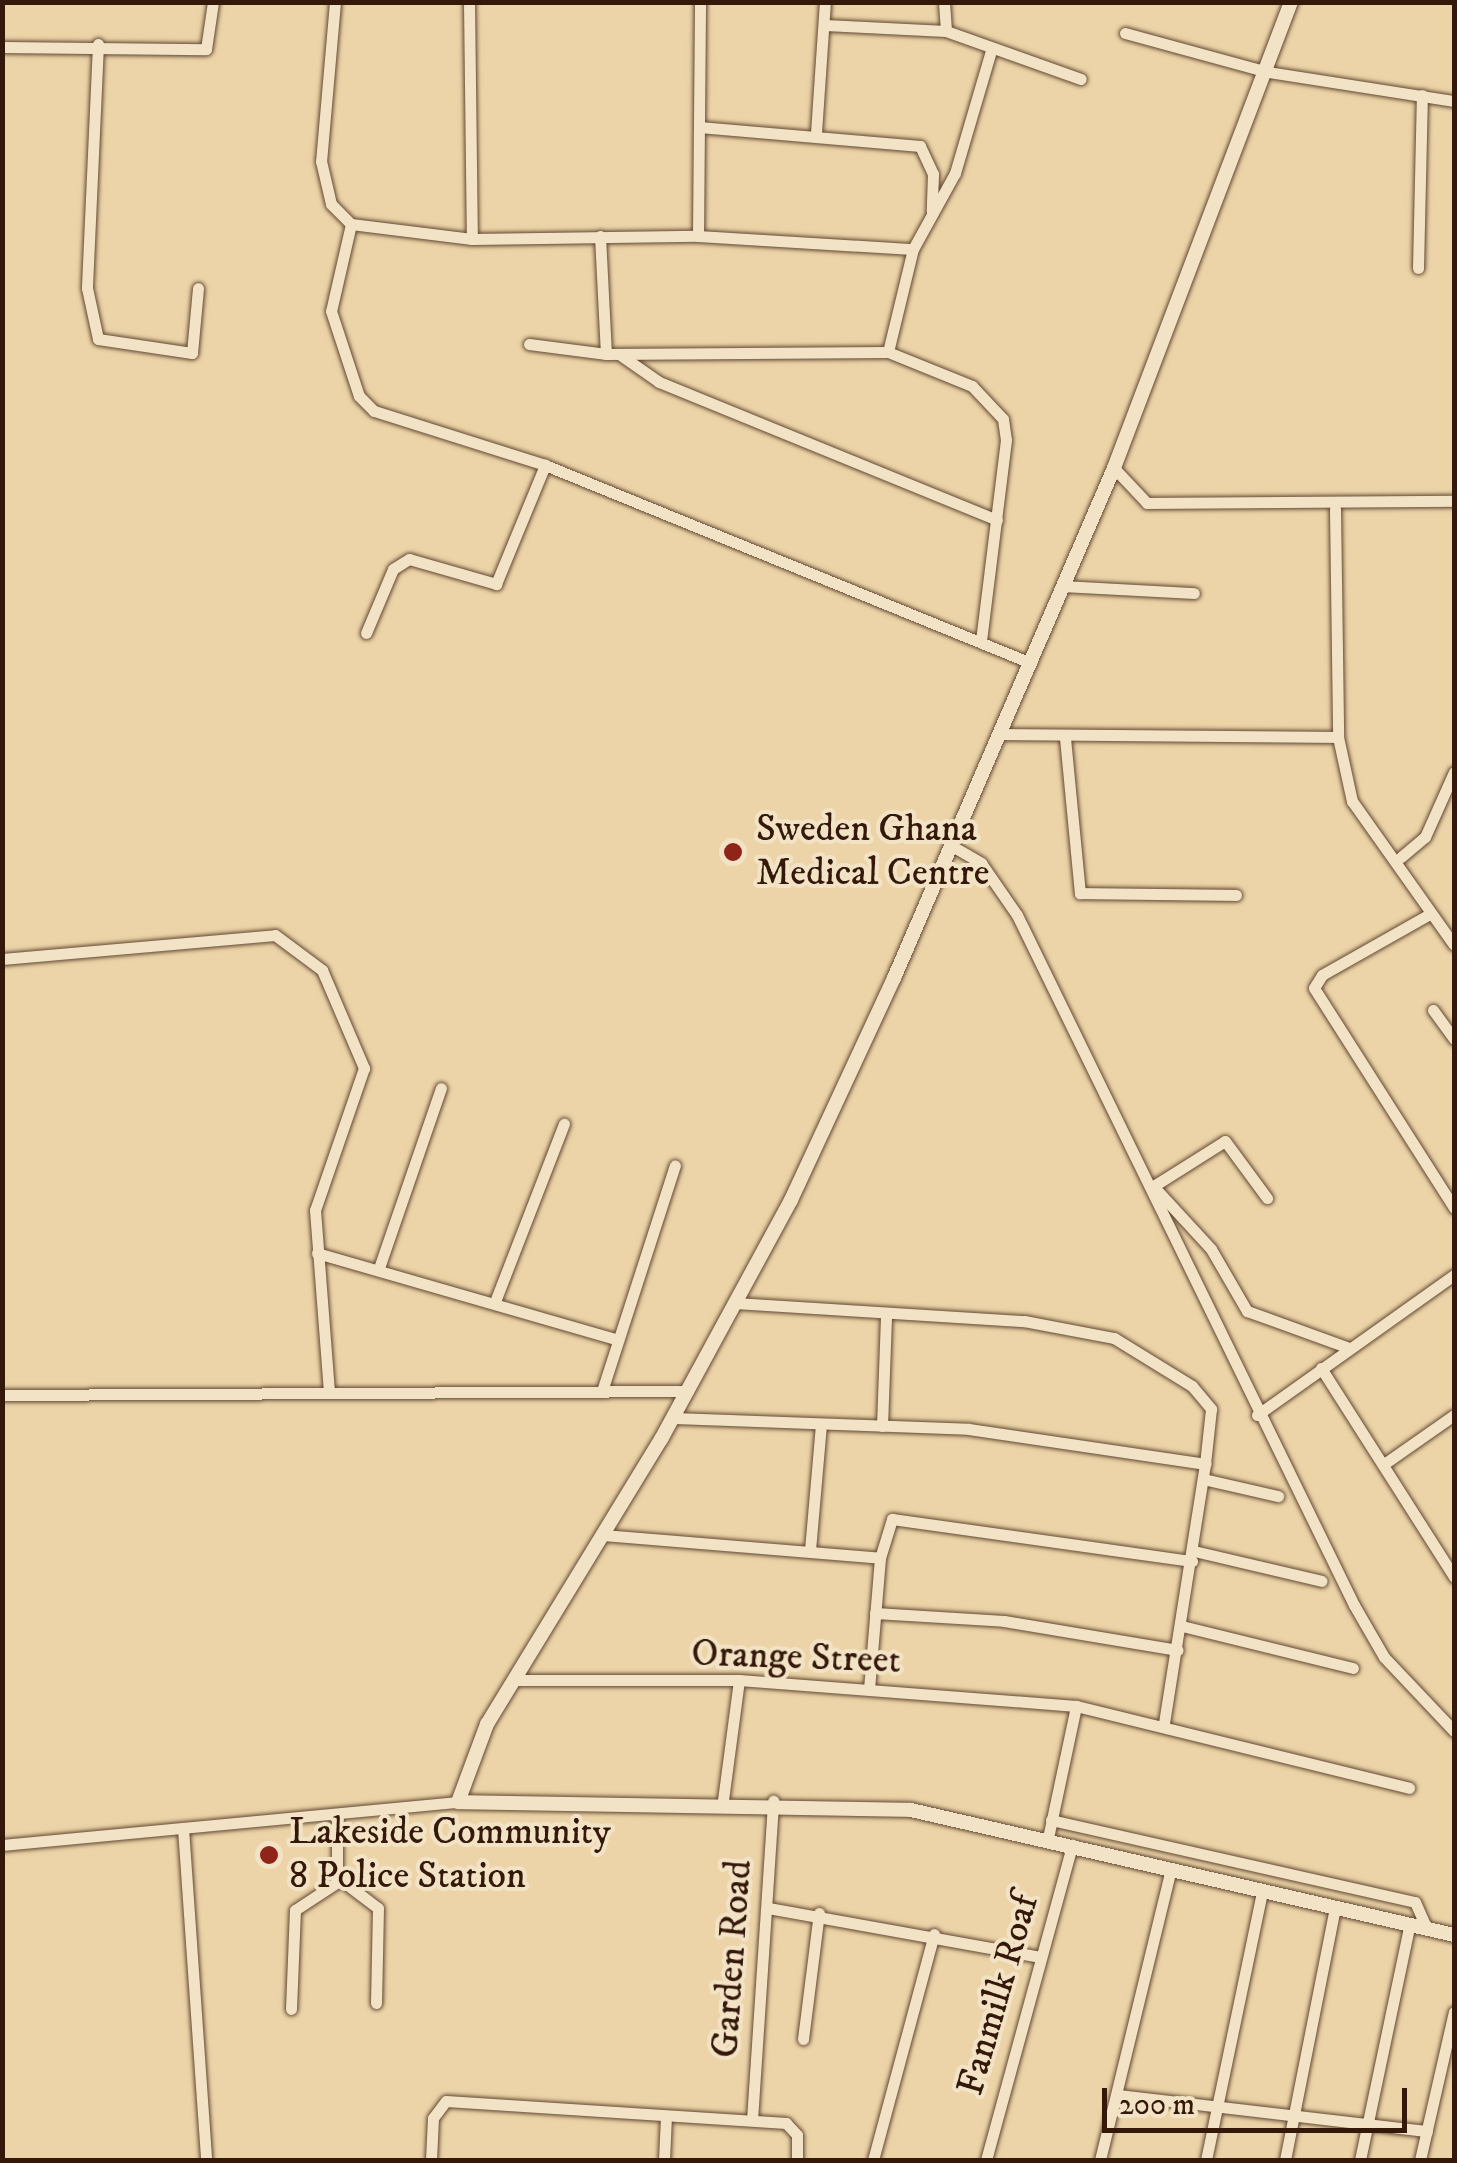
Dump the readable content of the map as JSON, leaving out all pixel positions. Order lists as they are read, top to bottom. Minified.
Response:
{"streets":{"street":["Orange Street","Garden Road","Fanmilk Roaf"]},"places":["Sweden Ghana Medical Centre","Lakeside Community 8 Police Station"],"scale_bar":"200 m"}
